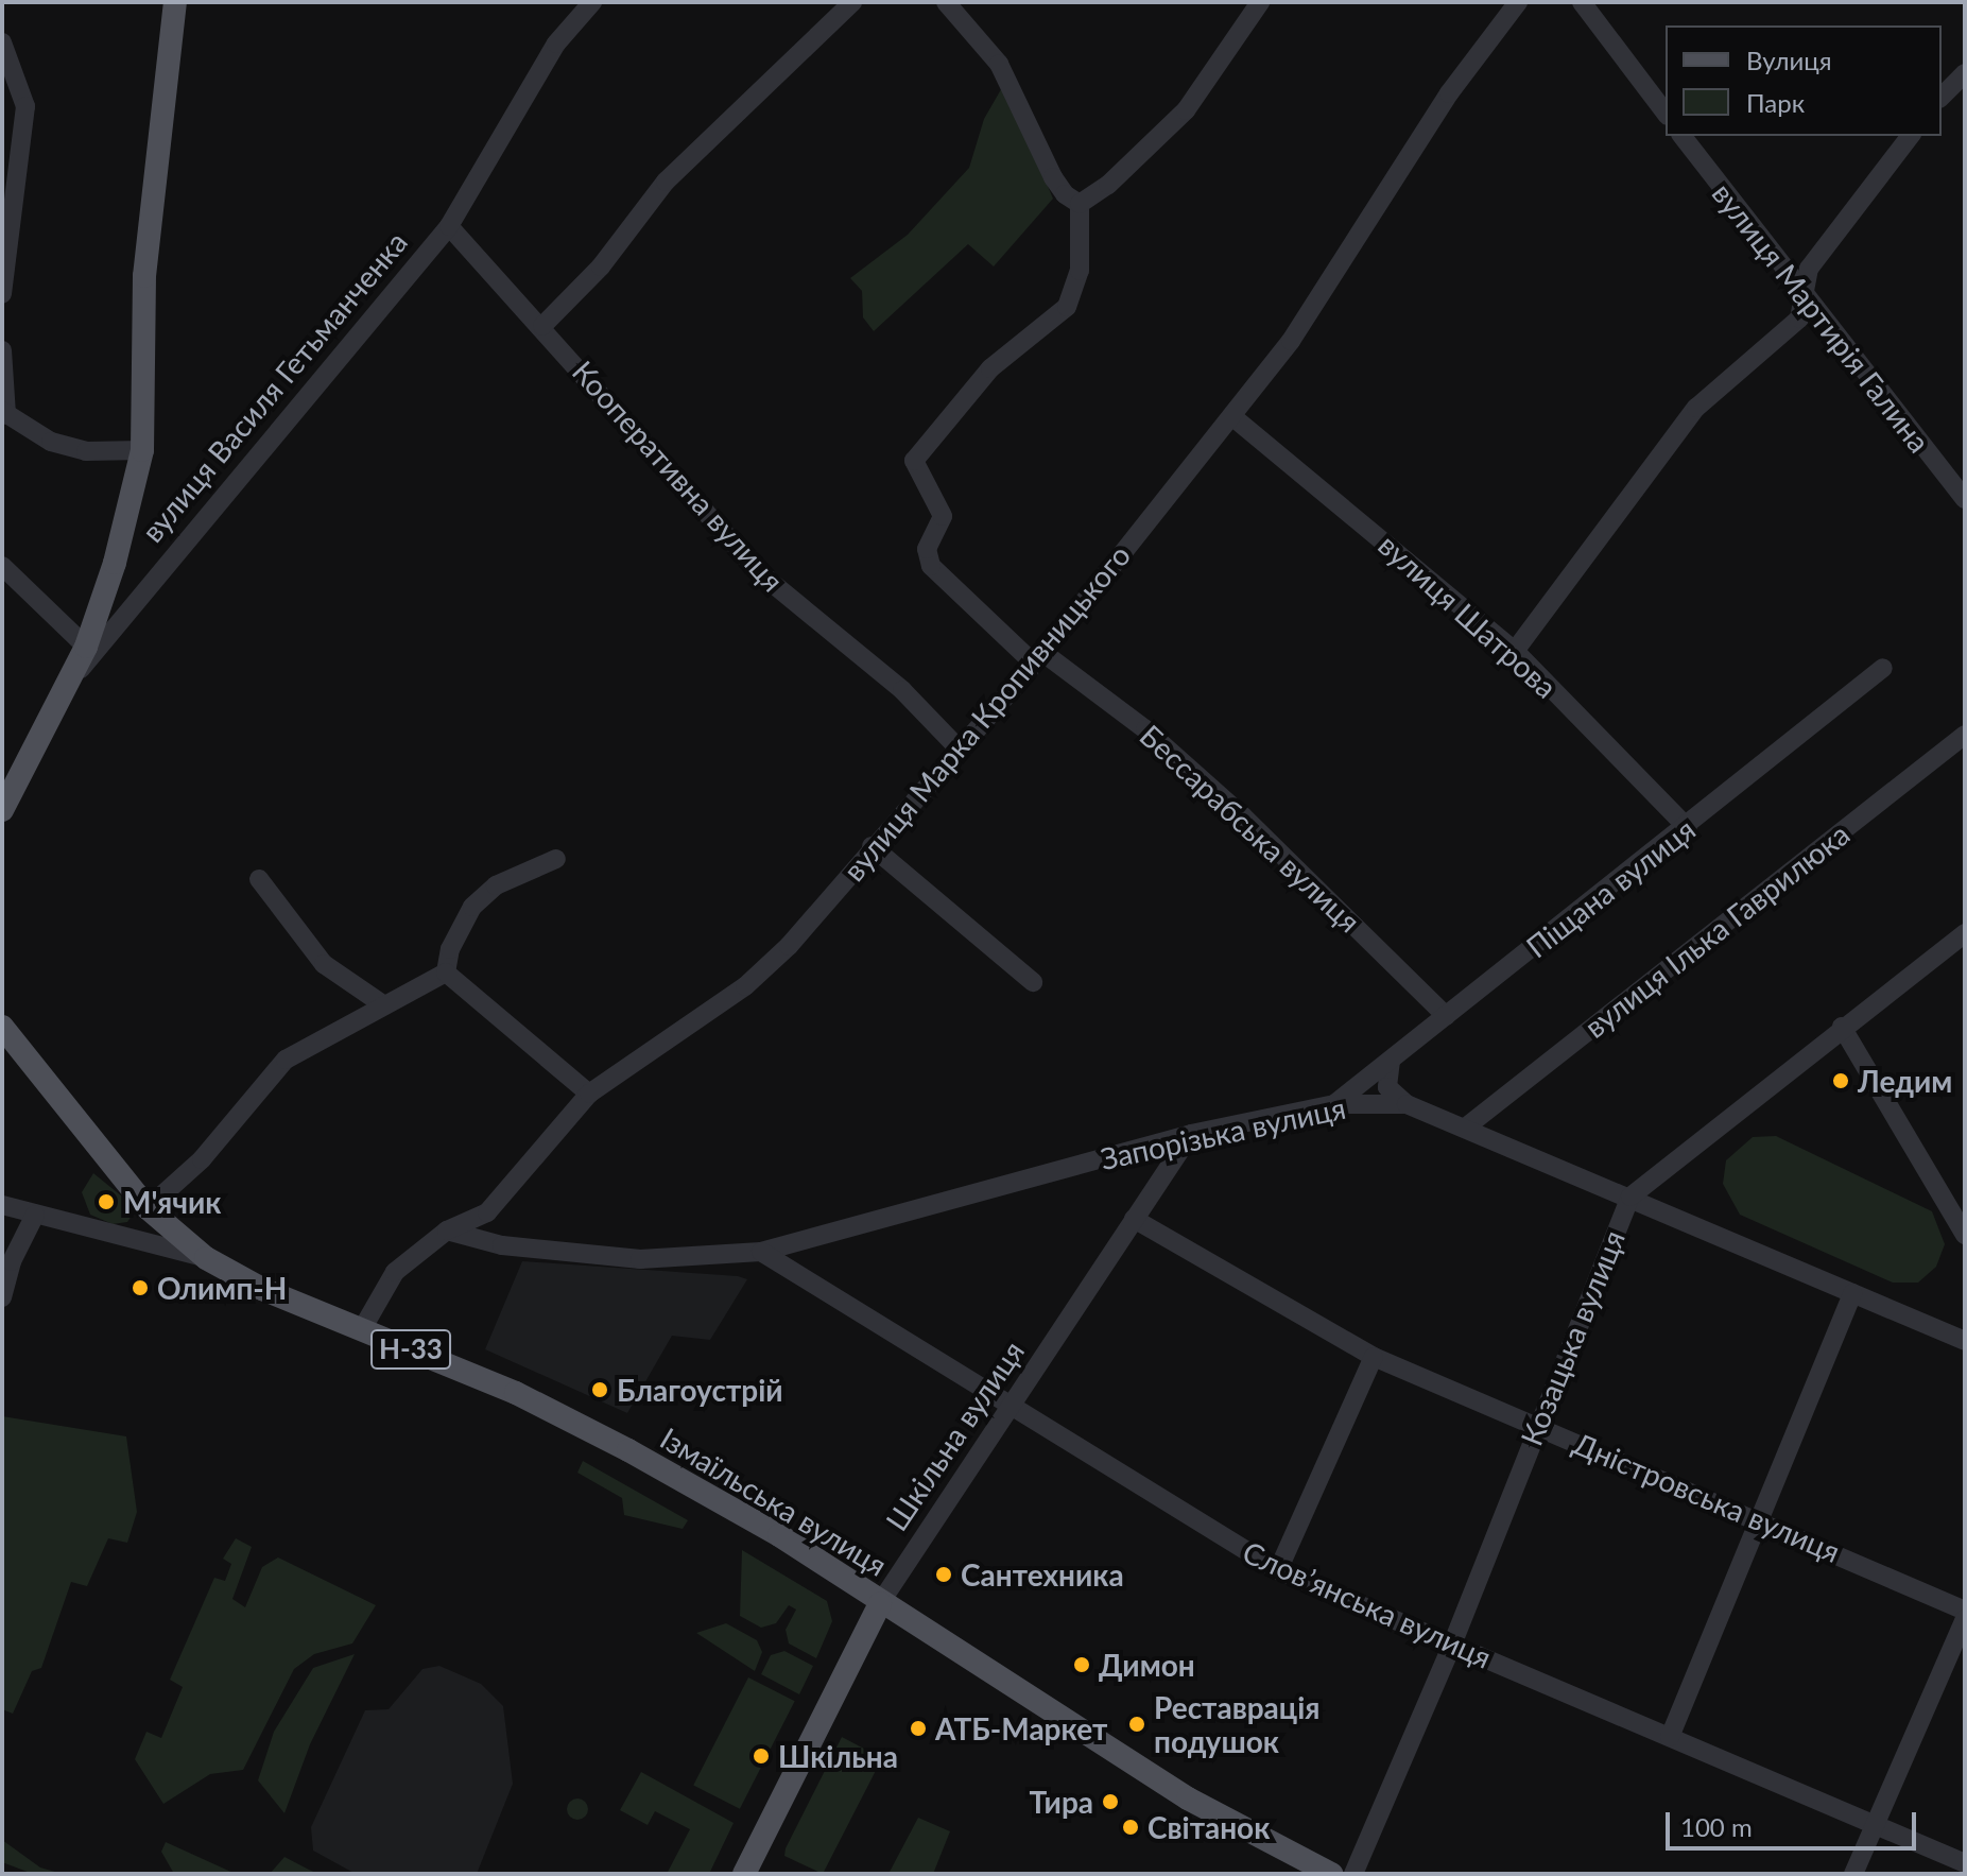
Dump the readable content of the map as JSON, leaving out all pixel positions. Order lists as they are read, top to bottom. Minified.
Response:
{"streets":{"main road":["вулиця Василя Гетьманченка","Н-33","Шкільна вулиця","Ізмаїльська вулиця"],"street":["вулиця Мартирія Галина","Кооперативна вулиця","вулиця Шатрова","вулиця Марка Кропивницького","Бессарабська вулиця","Піщана вулиця","вулиця Ілька Гаврилюка","Запорізька вулиця","Козацька вулиця","Дністровська вулиця","Словʼянська вулиця"]},"crossings":[["вулиця Василя Гетьманченка","Кооперативна вулиця"],["Кооперативна вулиця","вулиця Марка Кропивницького"],["вулиця Шатрова","вулиця Марка Кропивницького"],["вулиця Шатрова","Піщана вулиця"],["вулиця Марка Кропивницького","Бессарабська вулиця"],["вулиця Марка Кропивницького","Запорізька вулиця"],["вулиця Марка Кропивницького","Ізмаїльська вулиця"],["Бессарабська вулиця","Піщана вулиця"],["Піщана вулиця","Запорізька вулиця"],["вулиця Ілька Гаврилюка","Запорізька вулиця"],["Запорізька вулиця","Козацька вулиця"],["Запорізька вулиця","Шкільна вулиця"],["Запорізька вулиця","Словʼянська вулиця"],["Козацька вулиця","Дністровська вулиця"],["Козацька вулиця","Словʼянська вулиця"],["Шкільна вулиця","Дністровська вулиця"],["Шкільна вулиця","Ізмаїльська вулиця"],["Шкільна вулиця","Словʼянська вулиця"]],"places":["Ледим","М'ячик","Олимп-Н","Благоустрій","Сантехника","Димон","Реставрація подушок","АТБ-Маркет","Шкільна","Тира","Світанок"],"legend":["Вулиця","Парк"],"scale_bar":"100 m"}
